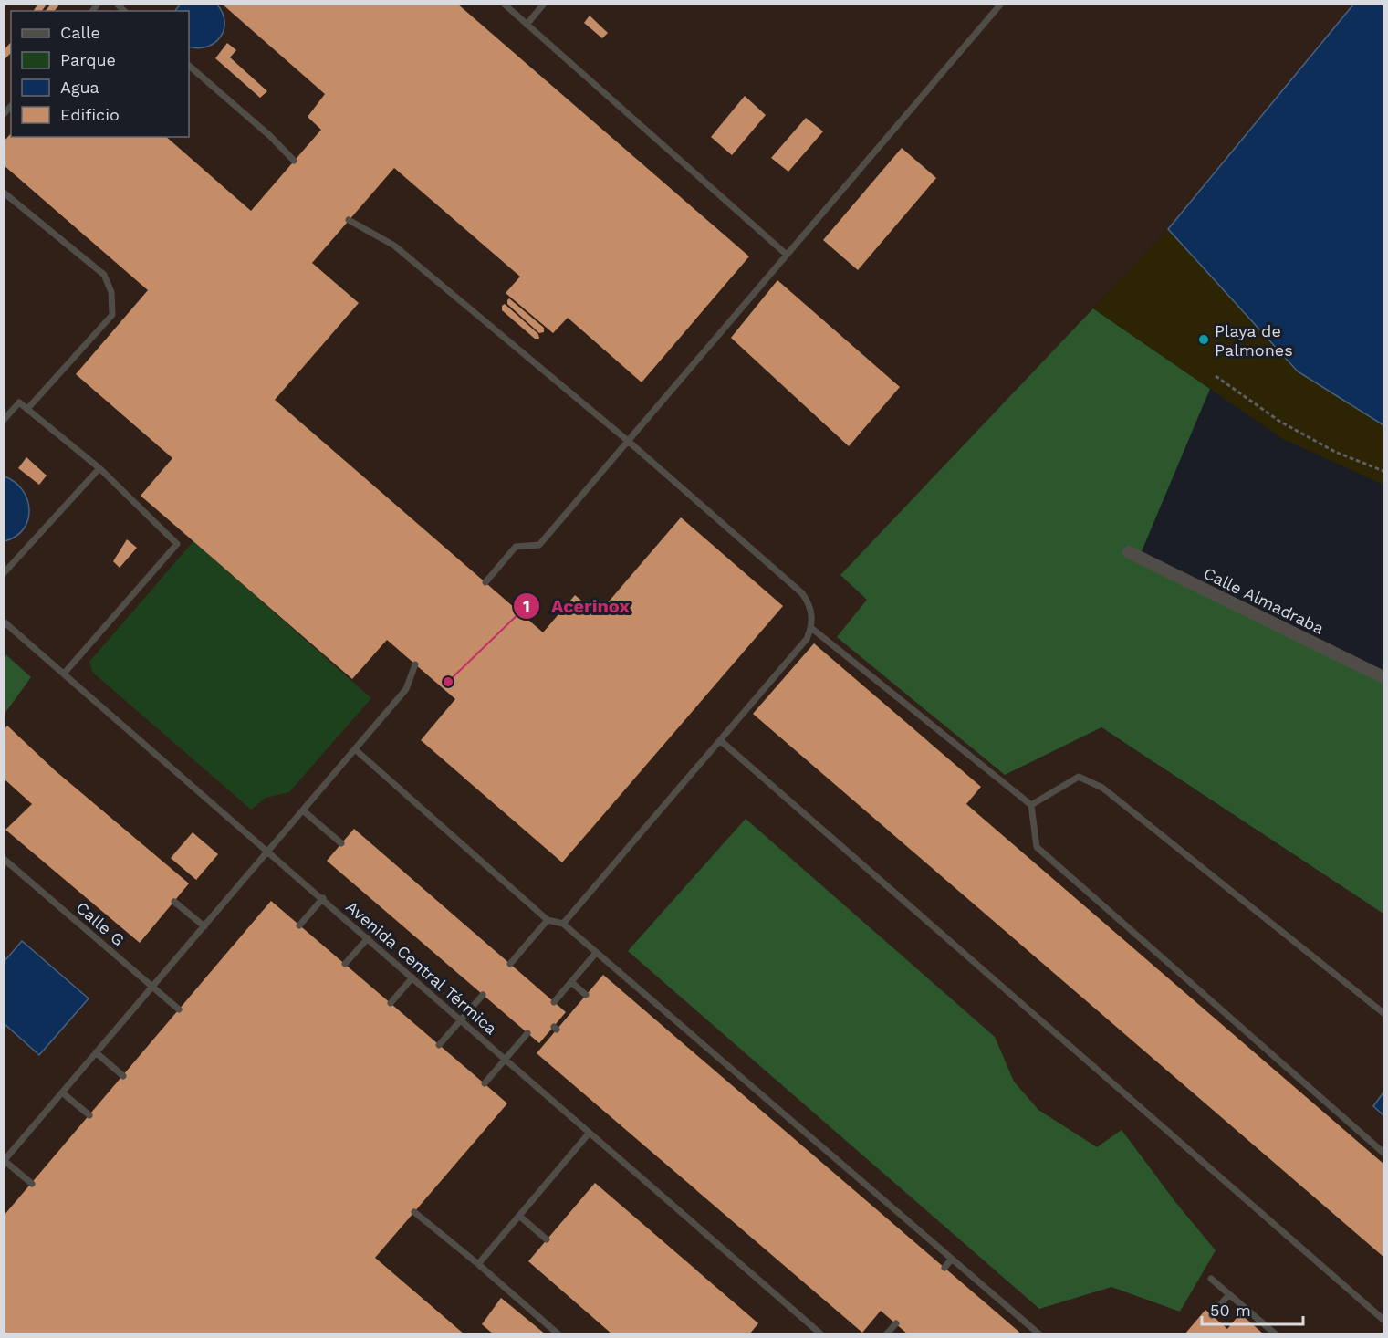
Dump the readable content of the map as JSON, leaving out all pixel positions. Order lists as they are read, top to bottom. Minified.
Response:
{"streets":{"street":["Calle Almadraba"],"lane":["Calle G","Avenida Central Térmica"]},"places":["Playa de Palmones","Acerinox"],"legend":["Calle","Parque","Agua","Edificio"],"scale_bar":"50 m"}
